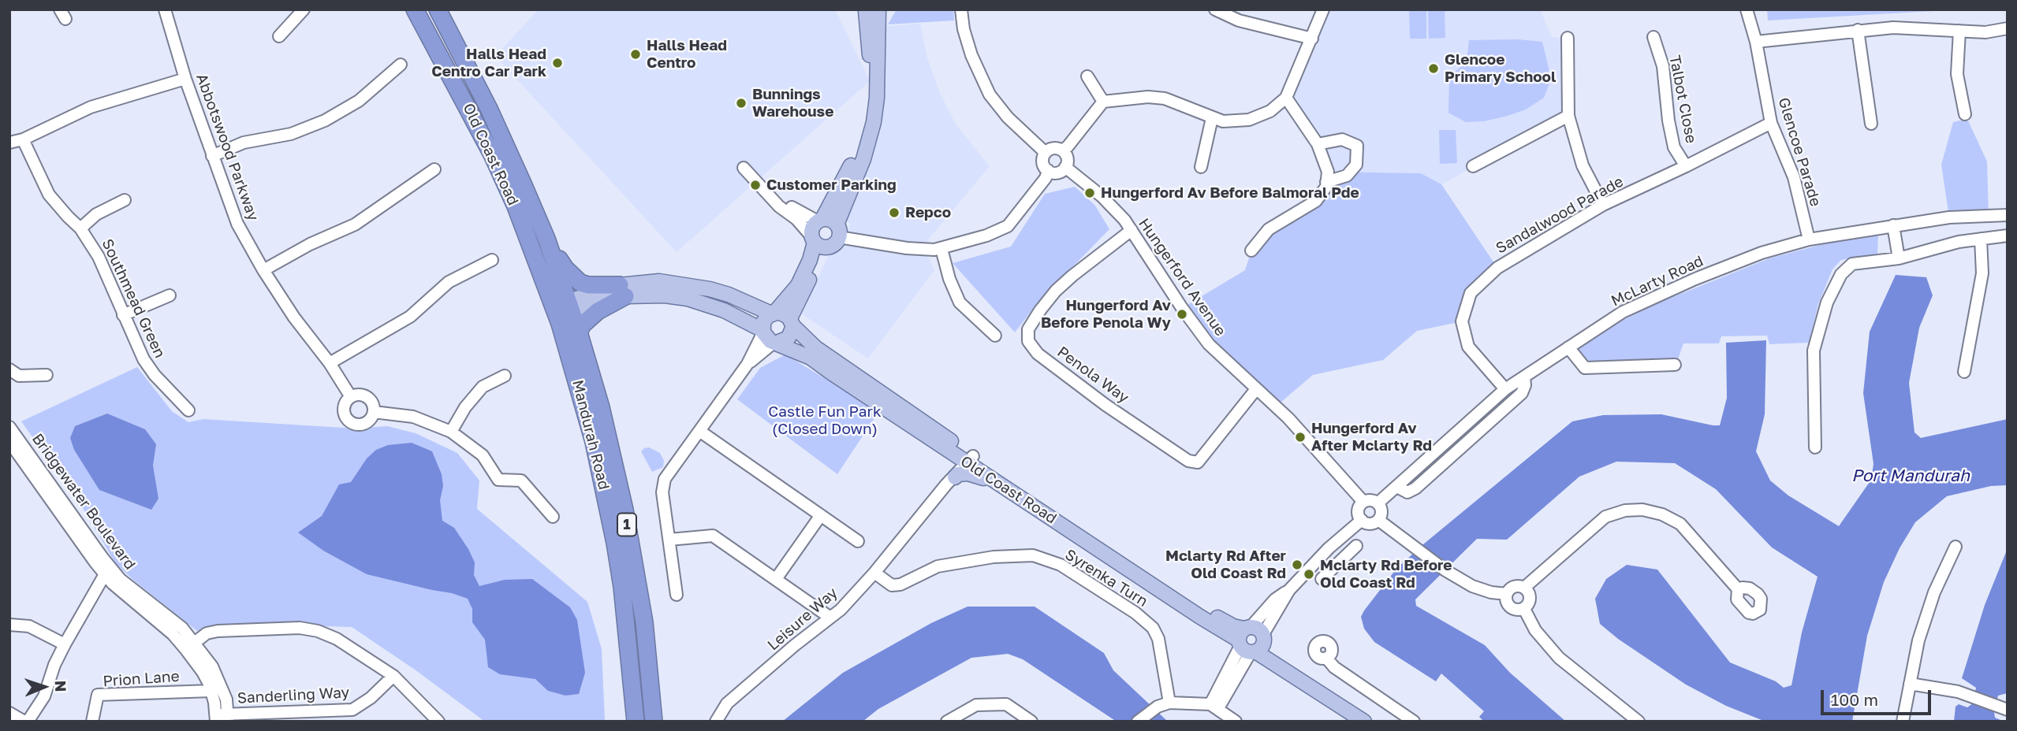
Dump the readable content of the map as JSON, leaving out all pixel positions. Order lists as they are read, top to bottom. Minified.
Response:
{"streets":{"highway":["Old Coast Road","Mandurah Road","1"],"street":["Talbot Close","Abbotswood Parkway","Glencoe Parade","Sandalwood Parade","Hungerford Avenue","McLarty Road","Southmead Green","Penola Way","Bridgewater Boulevard","Syrenka Turn","Leisure Way","Prion Lane","Sanderling Way"]},"crossings":[["Talbot Close","Sandalwood Parade"],["Glencoe Parade","Sandalwood Parade"],["Glencoe Parade","McLarty Road"],["Old Coast Road","Mandurah Road"],["Old Coast Road","Leisure Way"],["Sandalwood Parade","McLarty Road"],["Hungerford Avenue","McLarty Road"],["Hungerford Avenue","Penola Way"],["Bridgewater Boulevard","Prion Lane"],["Bridgewater Boulevard","Sanderling Way"],["Syrenka Turn","Leisure Way"]],"water":["Port Mandurah"],"parks":["Castle Fun Park (Closed Down)"],"places":["Halls Head Centro","Halls Head Centro Car Park","Glencoe Primary School","Bunnings Warehouse","Customer Parking","Hungerford Av Before Balmoral Pde","Repco","Hungerford Av Before Penola Wy","Hungerford Av After Mclarty Rd","Mclarty Rd After Old Coast Rd","Mclarty Rd Before Old Coast Rd"],"scale_bar":"100 m","north":"right"}
